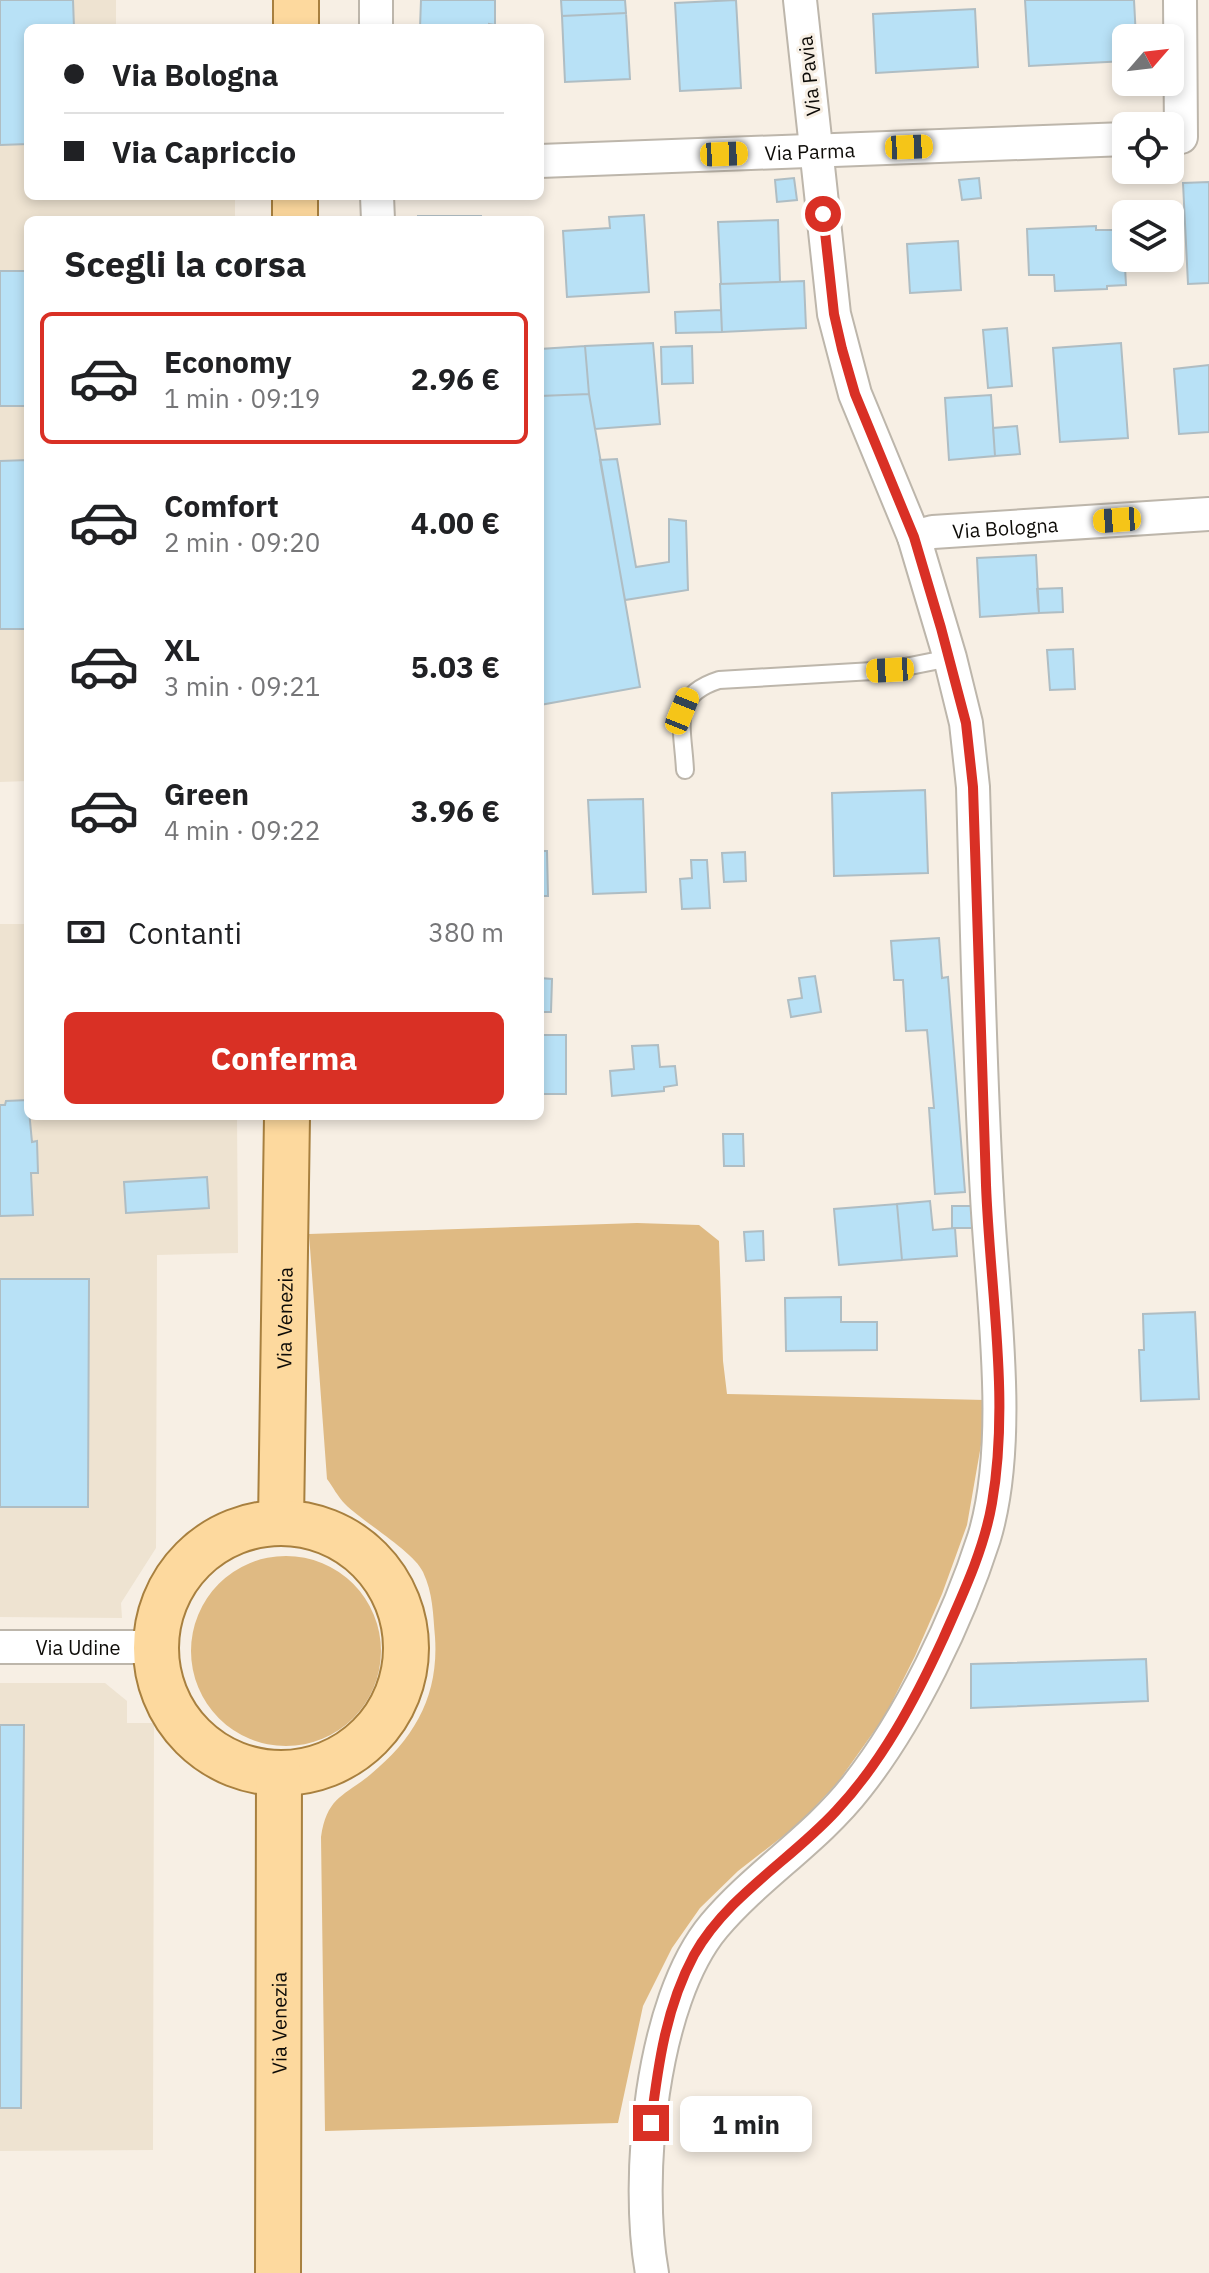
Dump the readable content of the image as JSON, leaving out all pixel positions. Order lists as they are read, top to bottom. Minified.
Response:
{"streets":{"main road":["Via Venezia"],"street":["Via Pavia","Via Parma","Via Bologna","Via Udine"]},"crossings":[["Via Pavia","Via Parma"],["Via Venezia","Via Udine"]],"north":"top right","page":{"banner":["Via Bologna","Via Capriccio"],"heading":"Scegli la corsa","list":[{"name":"Economy","note":"1 min · 09:19","value":"2.96 €"},{"name":"Comfort","note":"2 min · 09:20","value":"4.00 €"},{"name":"XL","note":"3 min · 09:21","value":"5.03 €"},{"name":"Green","note":"4 min · 09:22","value":"3.96 €"}],"pay":["Contanti","380 m"],"buttons":"Conferma","bubble":"1 min"}}
